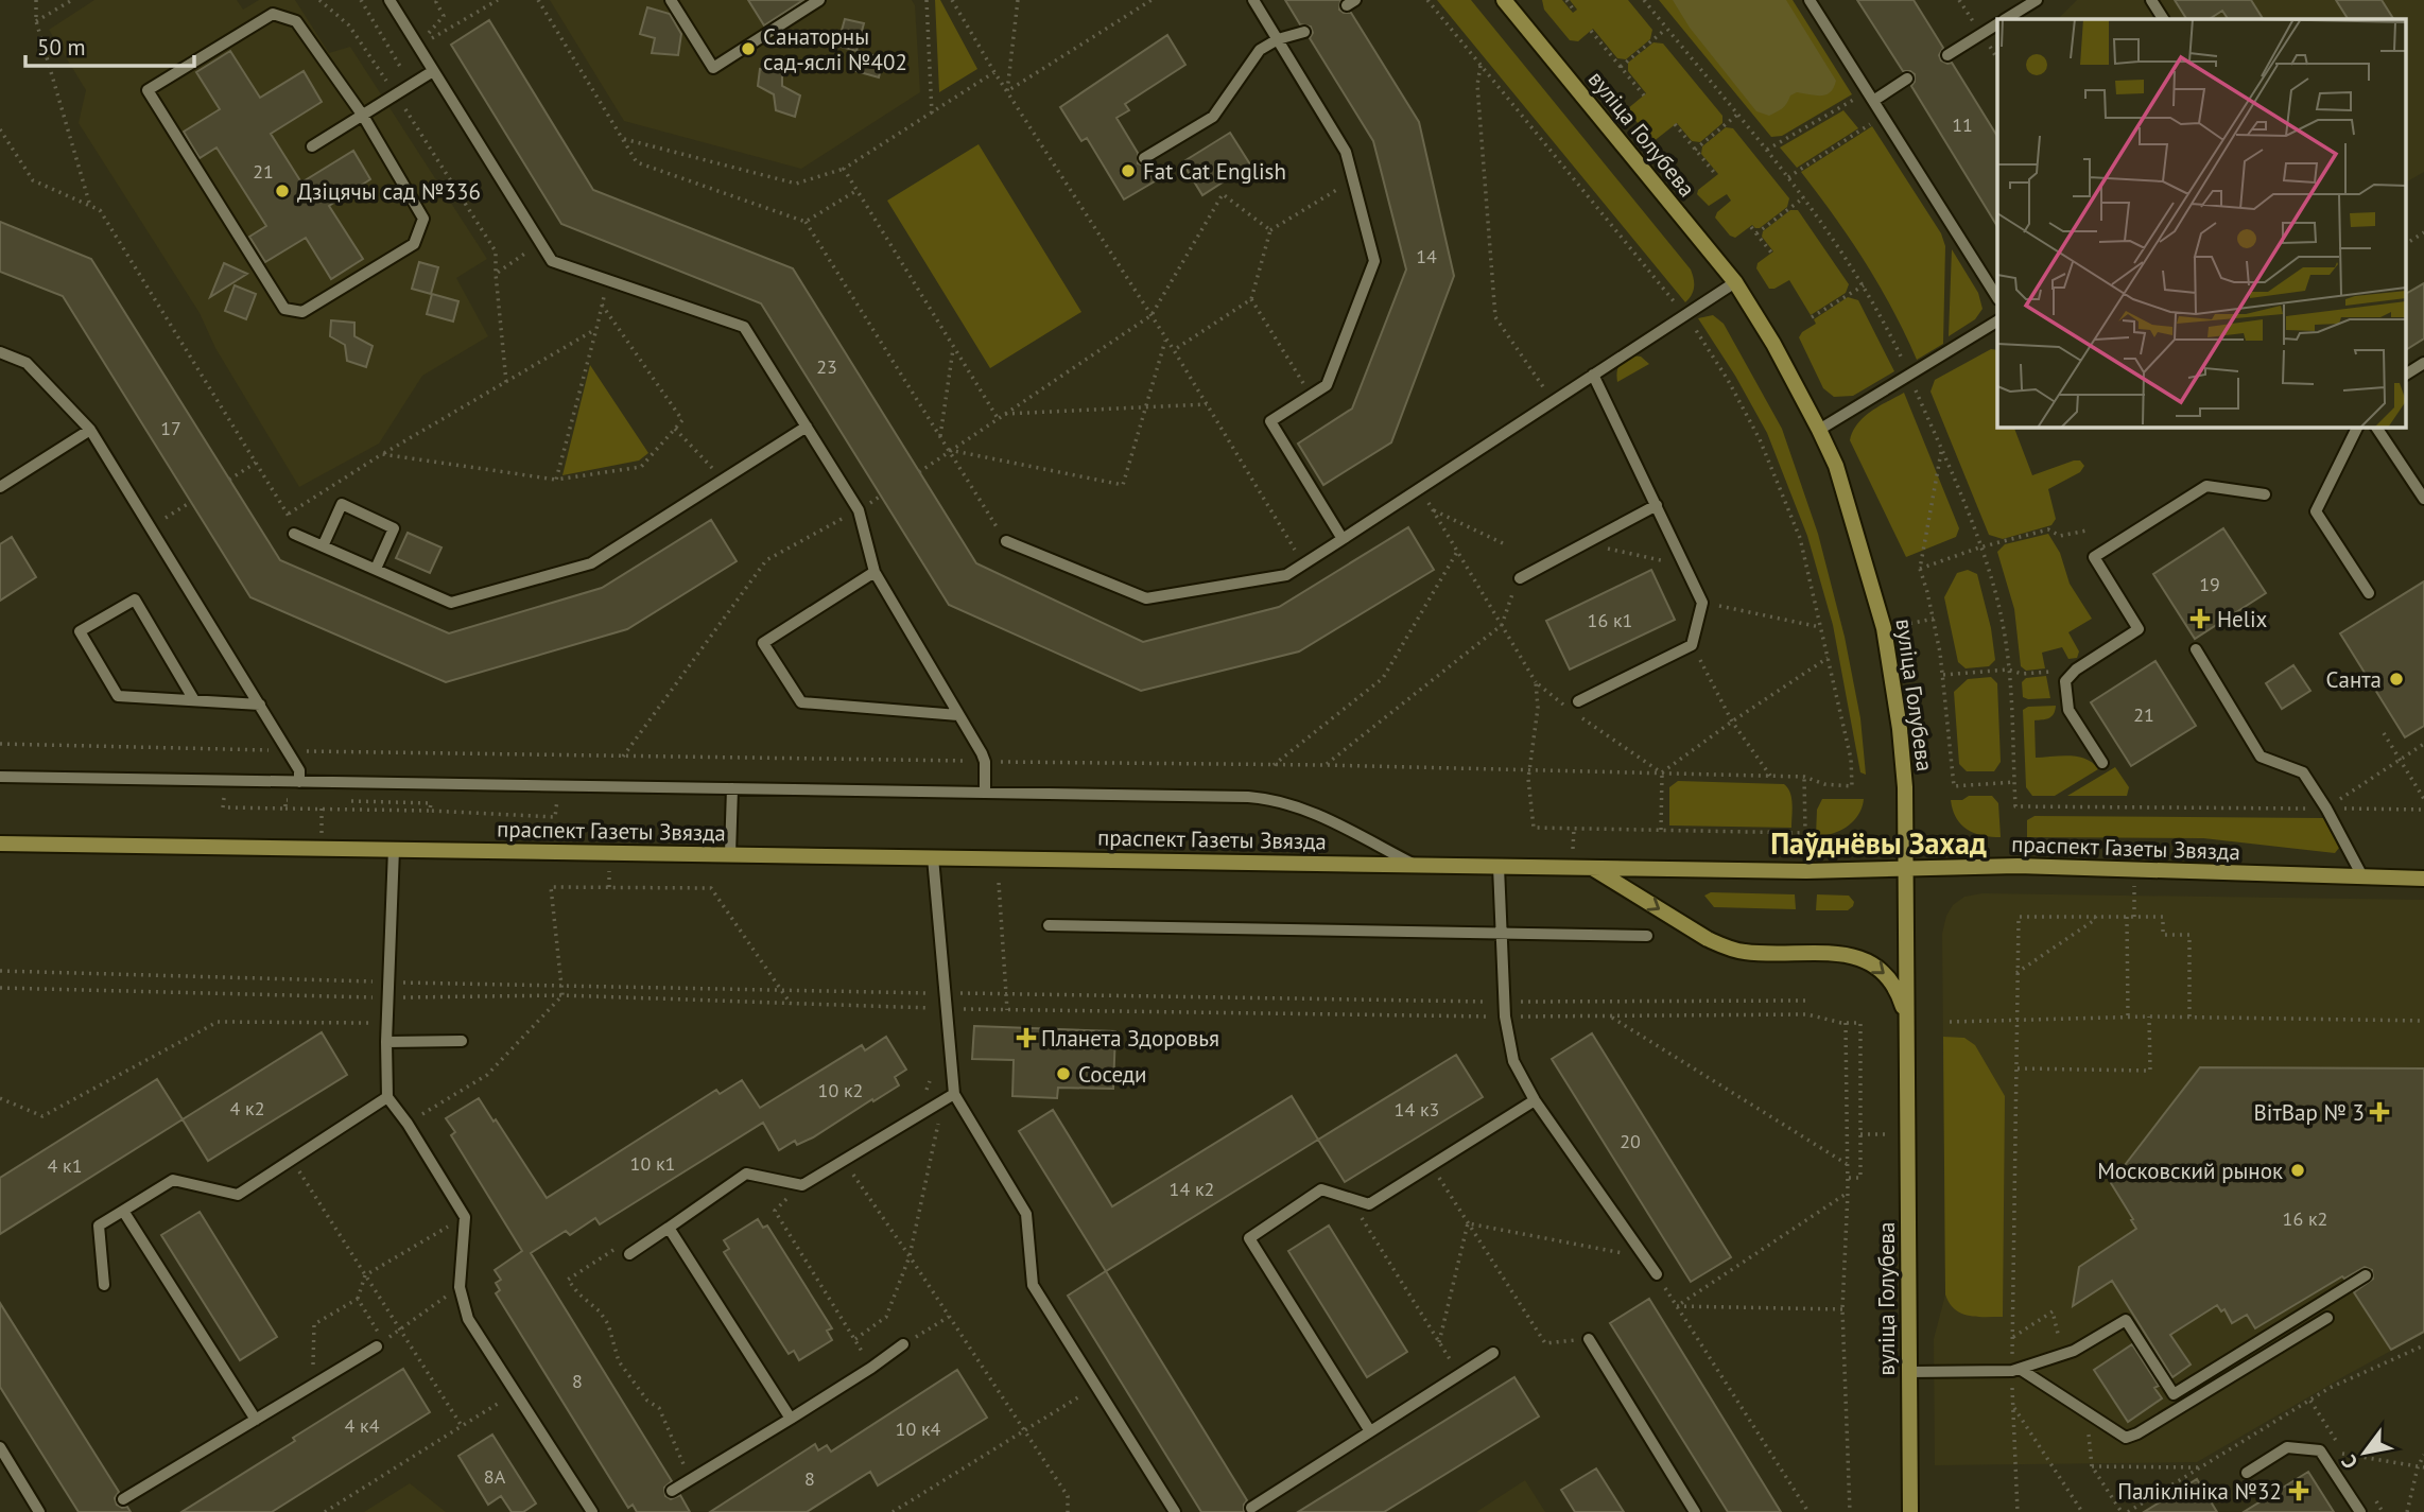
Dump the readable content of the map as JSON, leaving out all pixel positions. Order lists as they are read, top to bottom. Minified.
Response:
{"streets":{"main road":["вуліца Голубева","праспект Газеты Звязда"]},"crossings":[["вуліца Голубева","праспект Газеты Звязда"]],"districts":["Паўднёвы Захад"],"places":{"other":["Санаторны сад-яслі №402","Fat Cat English","Дзіцячы сад №336","Санта","Соседи","Московский рынок"],"health":["Helix","Планета Здоровья","ВітВар № 3","Паліклініка №32"]},"house_numbers":["11","21","14","23","17","19","16 к1","21","10 к2","4 к2","14 к3","20","10 к1","4 к1","14 к2","16 к2","8","4 к4","10 к4","8А","8"],"scale_bar":"50 m","north":"bottom left"}
